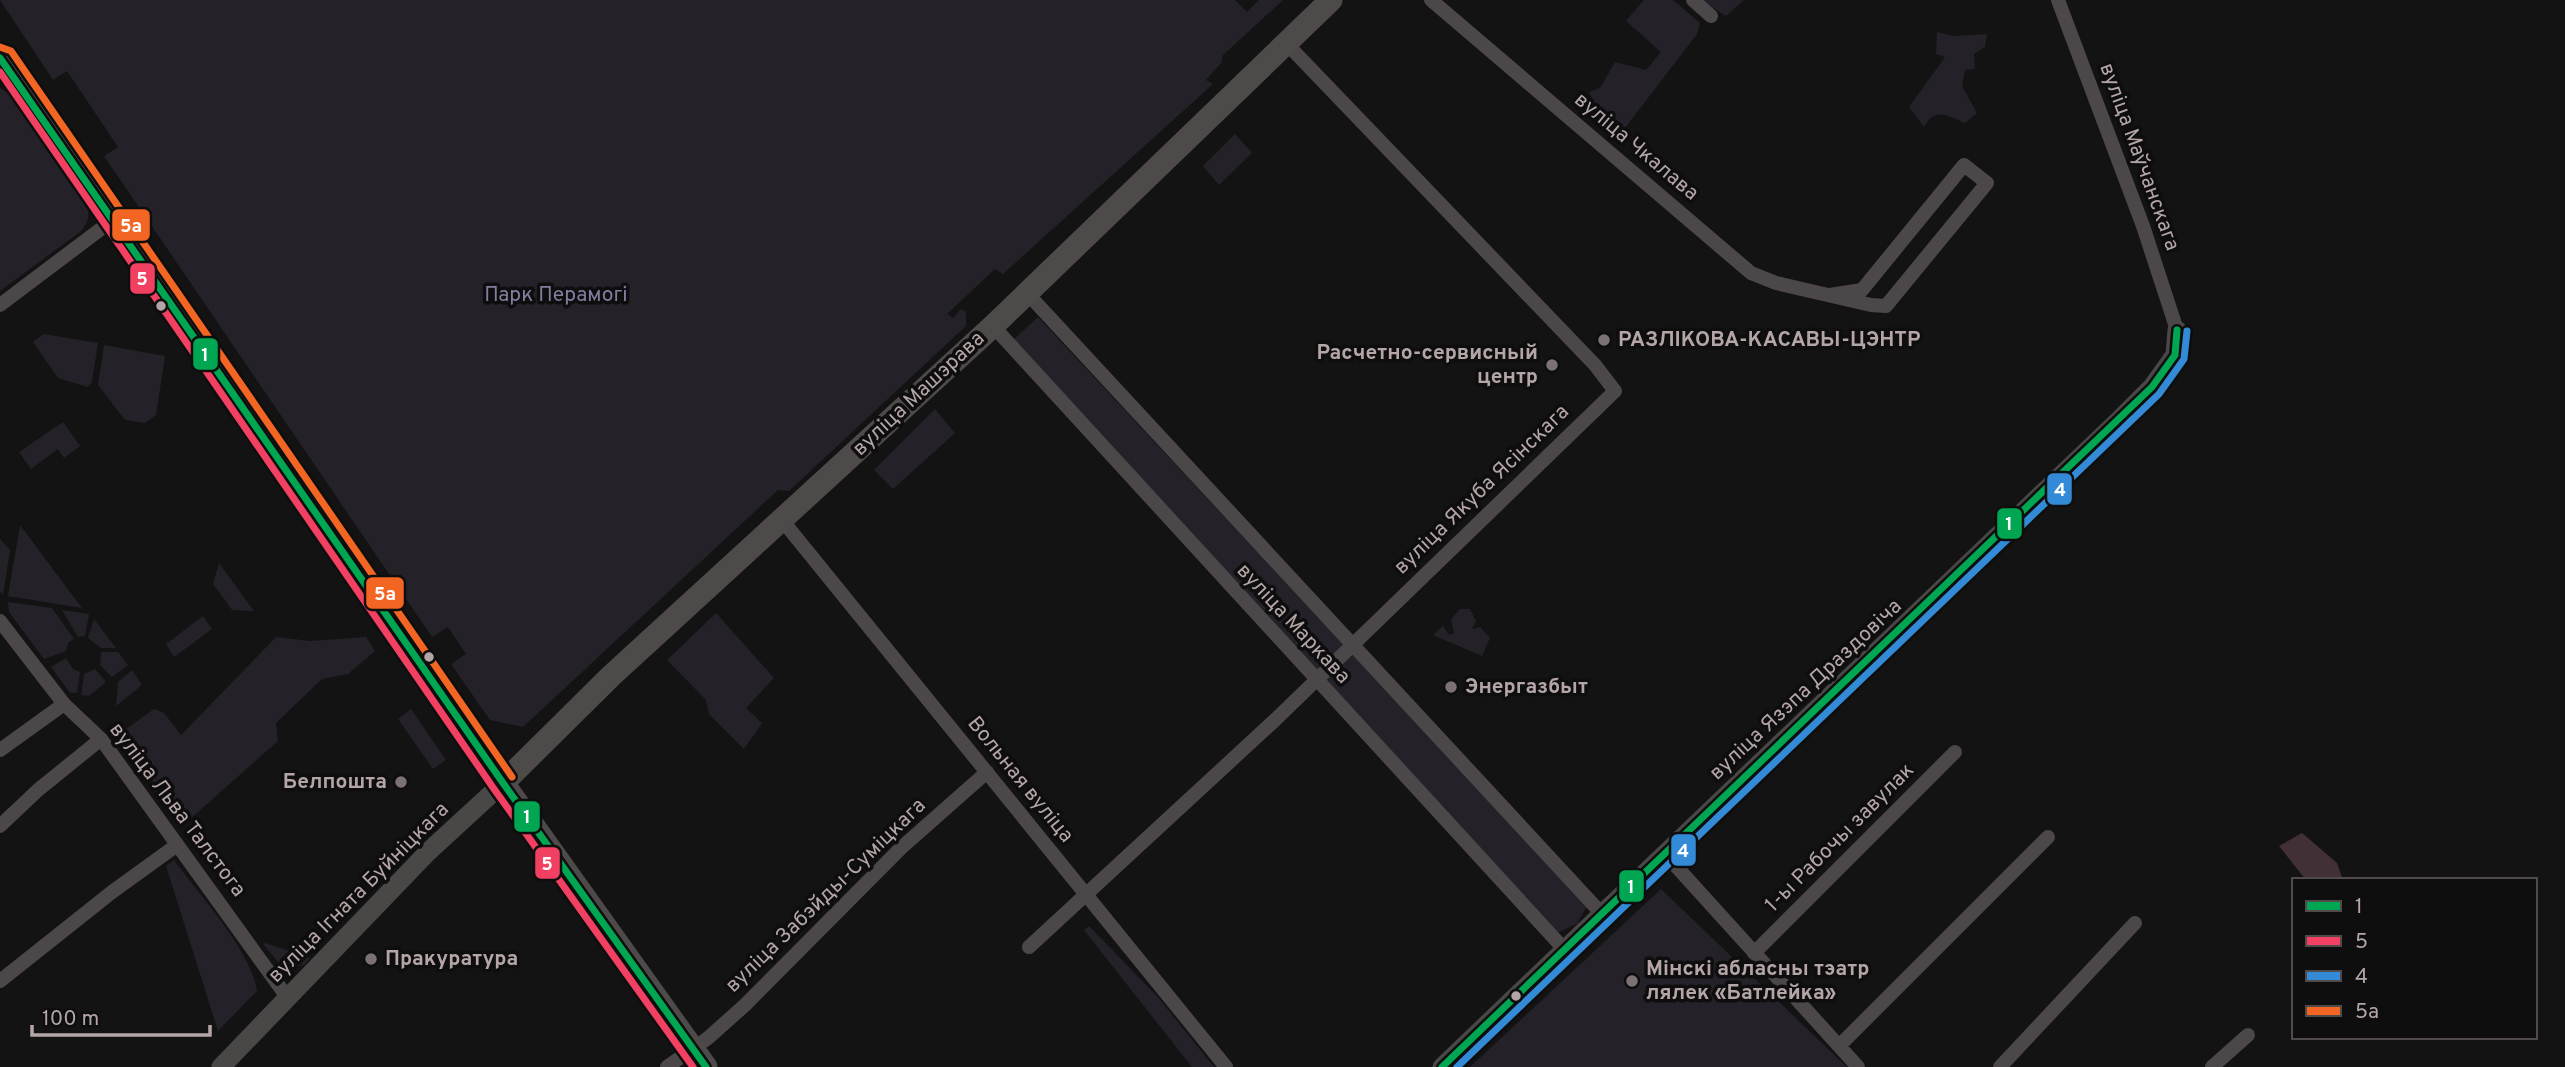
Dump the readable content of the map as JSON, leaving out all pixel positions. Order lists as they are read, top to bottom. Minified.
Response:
{"streets":{"main road":["вуліца Машэрава"],"street":["вуліца Чкалава","вуліца Маўчанскага","вуліца Якуба Ясінскага","вуліца Маркава","вуліца Язэпа Драздовіча","Вольная вуліца","вуліца Льва Талстога","1-ы Рабочы завулак","вуліца Ігната Буйніцкага","вуліца Забэйды-Суміцкага"]},"crossings":[["вуліца Маўчанскага","вуліца Язэпа Драздовіча"],["вуліца Машэрава","вуліца Якуба Ясінскага"],["вуліца Машэрава","вуліца Маркава"],["вуліца Машэрава","Вольная вуліца"],["вуліца Машэрава","вуліца Ігната Буйніцкага"],["вуліца Якуба Ясінскага","вуліца Маркава"],["вуліца Якуба Ясінскага","Вольная вуліца"],["вуліца Маркава","вуліца Язэпа Драздовіча"],["Вольная вуліца","вуліца Забэйды-Суміцкага"],["вуліца Льва Талстога","вуліца Ігната Буйніцкага"]],"parks":["Парк Перамогі"],"places":["РАЗЛІКОВА-КАСАВЫ-ЦЭНТР","Расчетно-сервисный центр","Энергазбыт","Белпошта","Пракуратура","Мінскі абласны тэатр лялек «Батлейка»"],"lines":["transit line 5а","transit line 1","transit line 5","transit line 4"],"legend":["1","5","4","5а"],"scale_bar":"100 m"}
